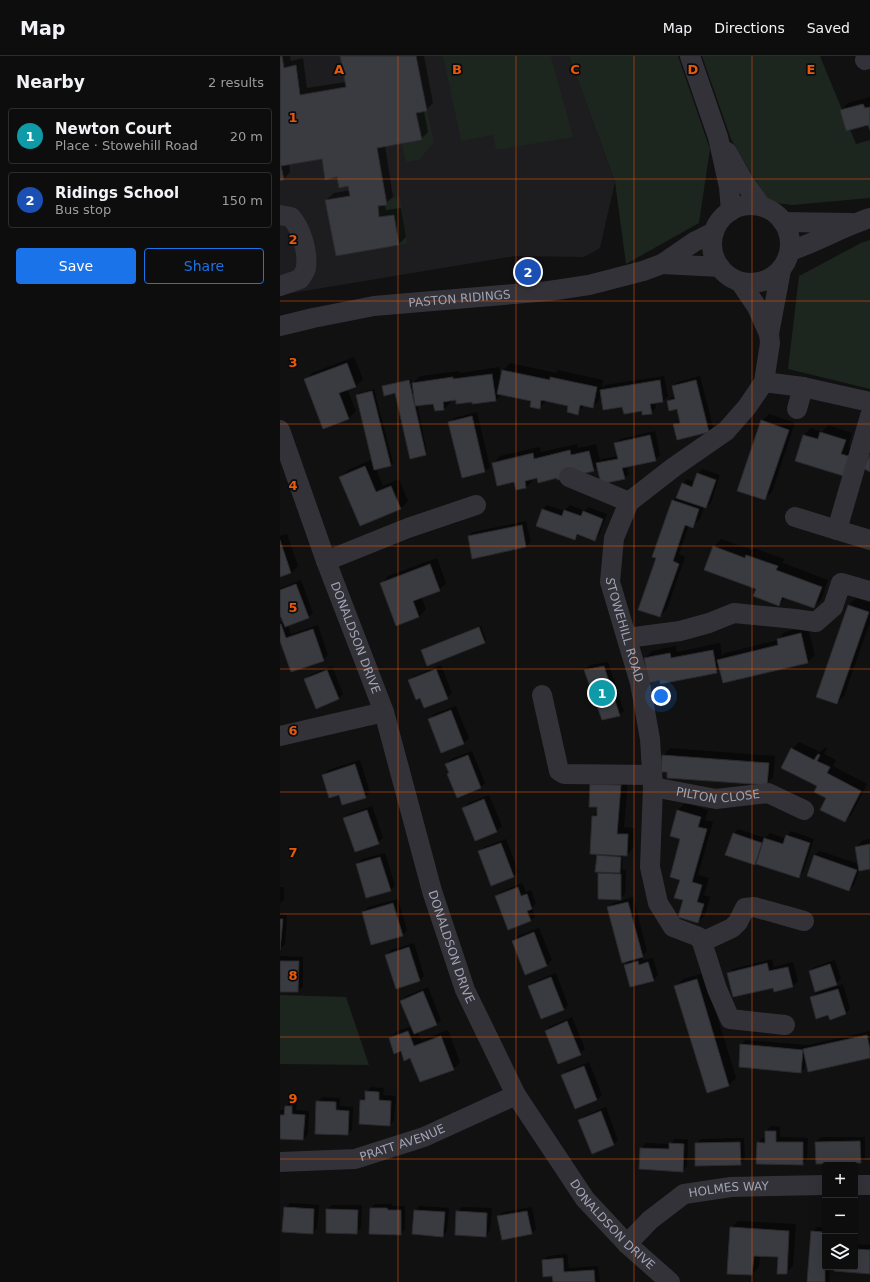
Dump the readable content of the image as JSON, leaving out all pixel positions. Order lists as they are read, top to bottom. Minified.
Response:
{"streets":{"street":["PASTON RIDINGS","STOWEHILL ROAD","DONALDSON DRIVE","PILTON CLOSE","PRATT AVENUE","HOLMES WAY"]},"crossings":[["PASTON RIDINGS","STOWEHILL ROAD"],["STOWEHILL ROAD","PILTON CLOSE"],["DONALDSON DRIVE","PRATT AVENUE"],["DONALDSON DRIVE","HOLMES WAY"]],"page":{"header":"Map","nav":["Map","Directions","Saved"],"heading":["Nearby","2 results"],"list":[{"mark":"1","name":"Newton Court","note":"Place · Stowehill Road","value":"20 m"},{"mark":"2","name":"Ridings School","note":"Bus stop","value":"150 m"}],"buttons":["Save","Share"],"pins":["2","1"],"map_buttons":["+","−"]},"grid":{"columns":["A","B","C","D","E"],"rows":["1","2","3","4","5","6","7","8","9"]}}
